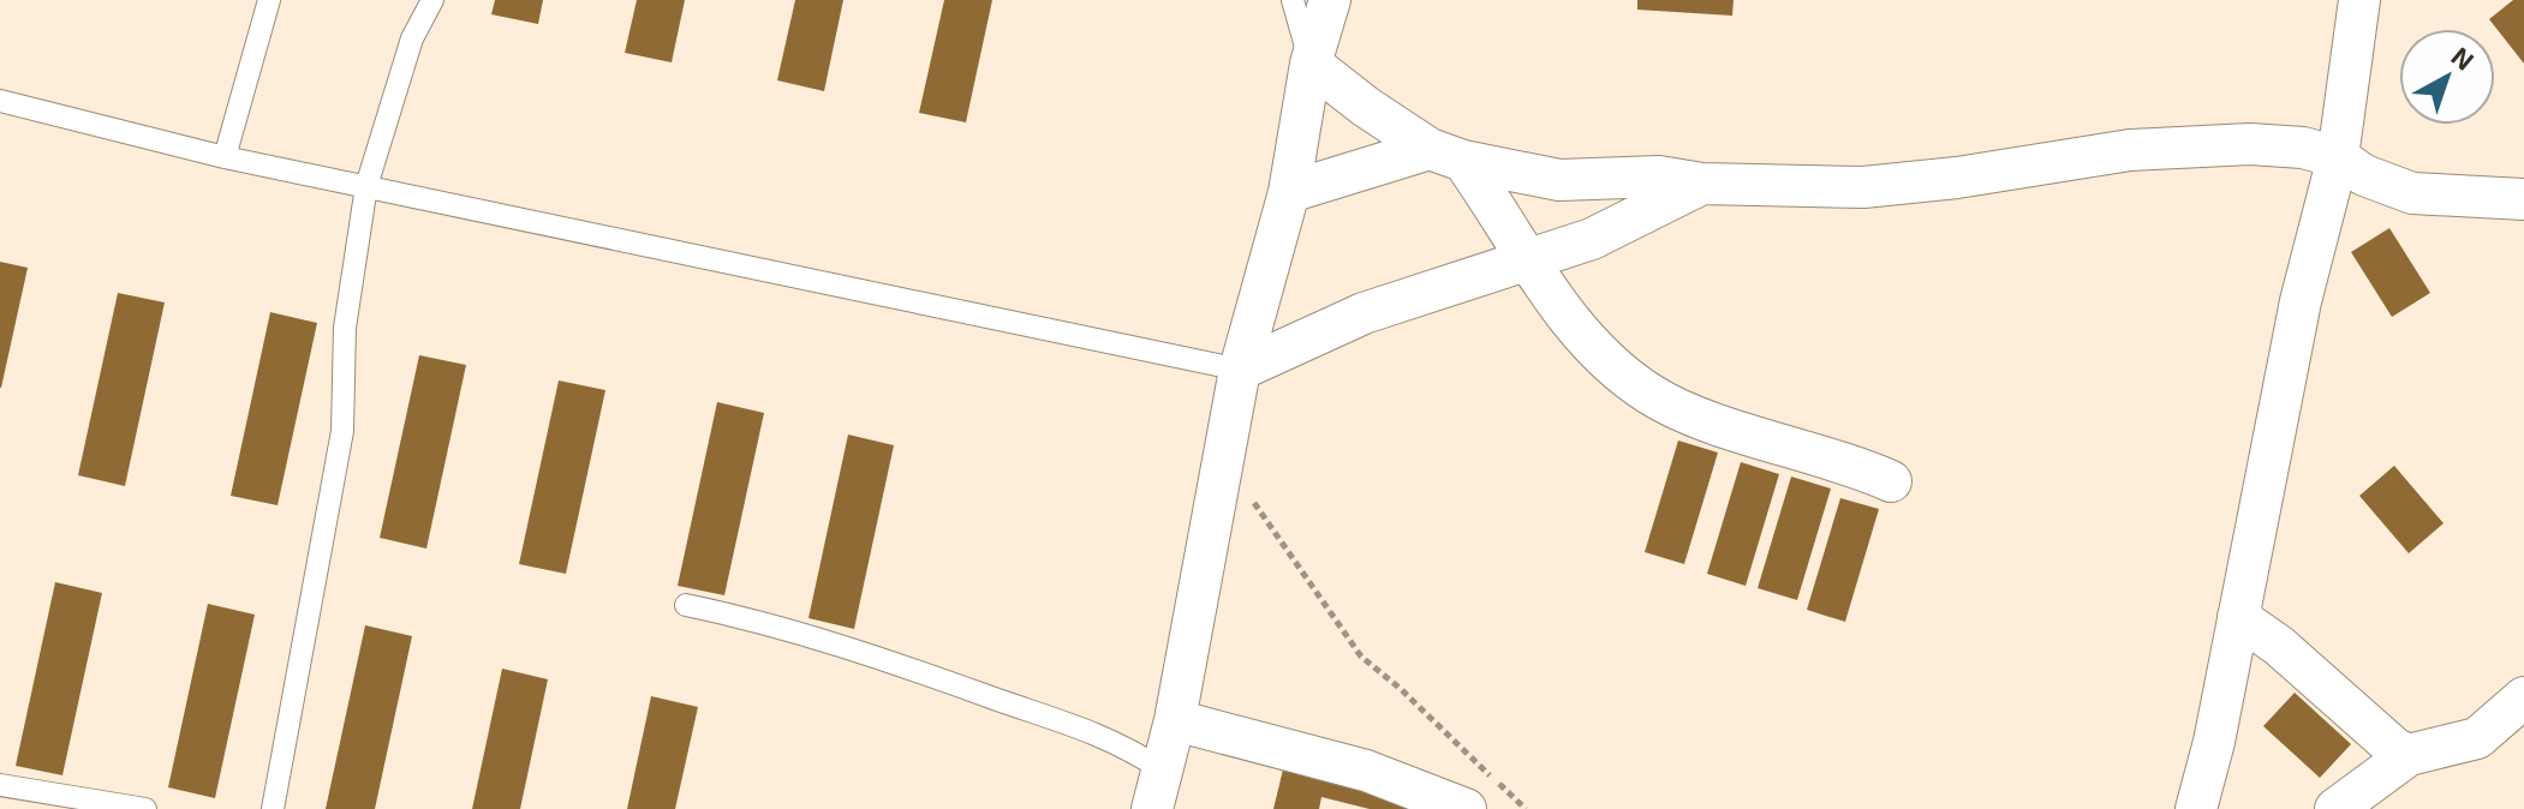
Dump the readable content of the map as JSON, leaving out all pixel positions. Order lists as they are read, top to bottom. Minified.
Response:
{"north":"top right"}
